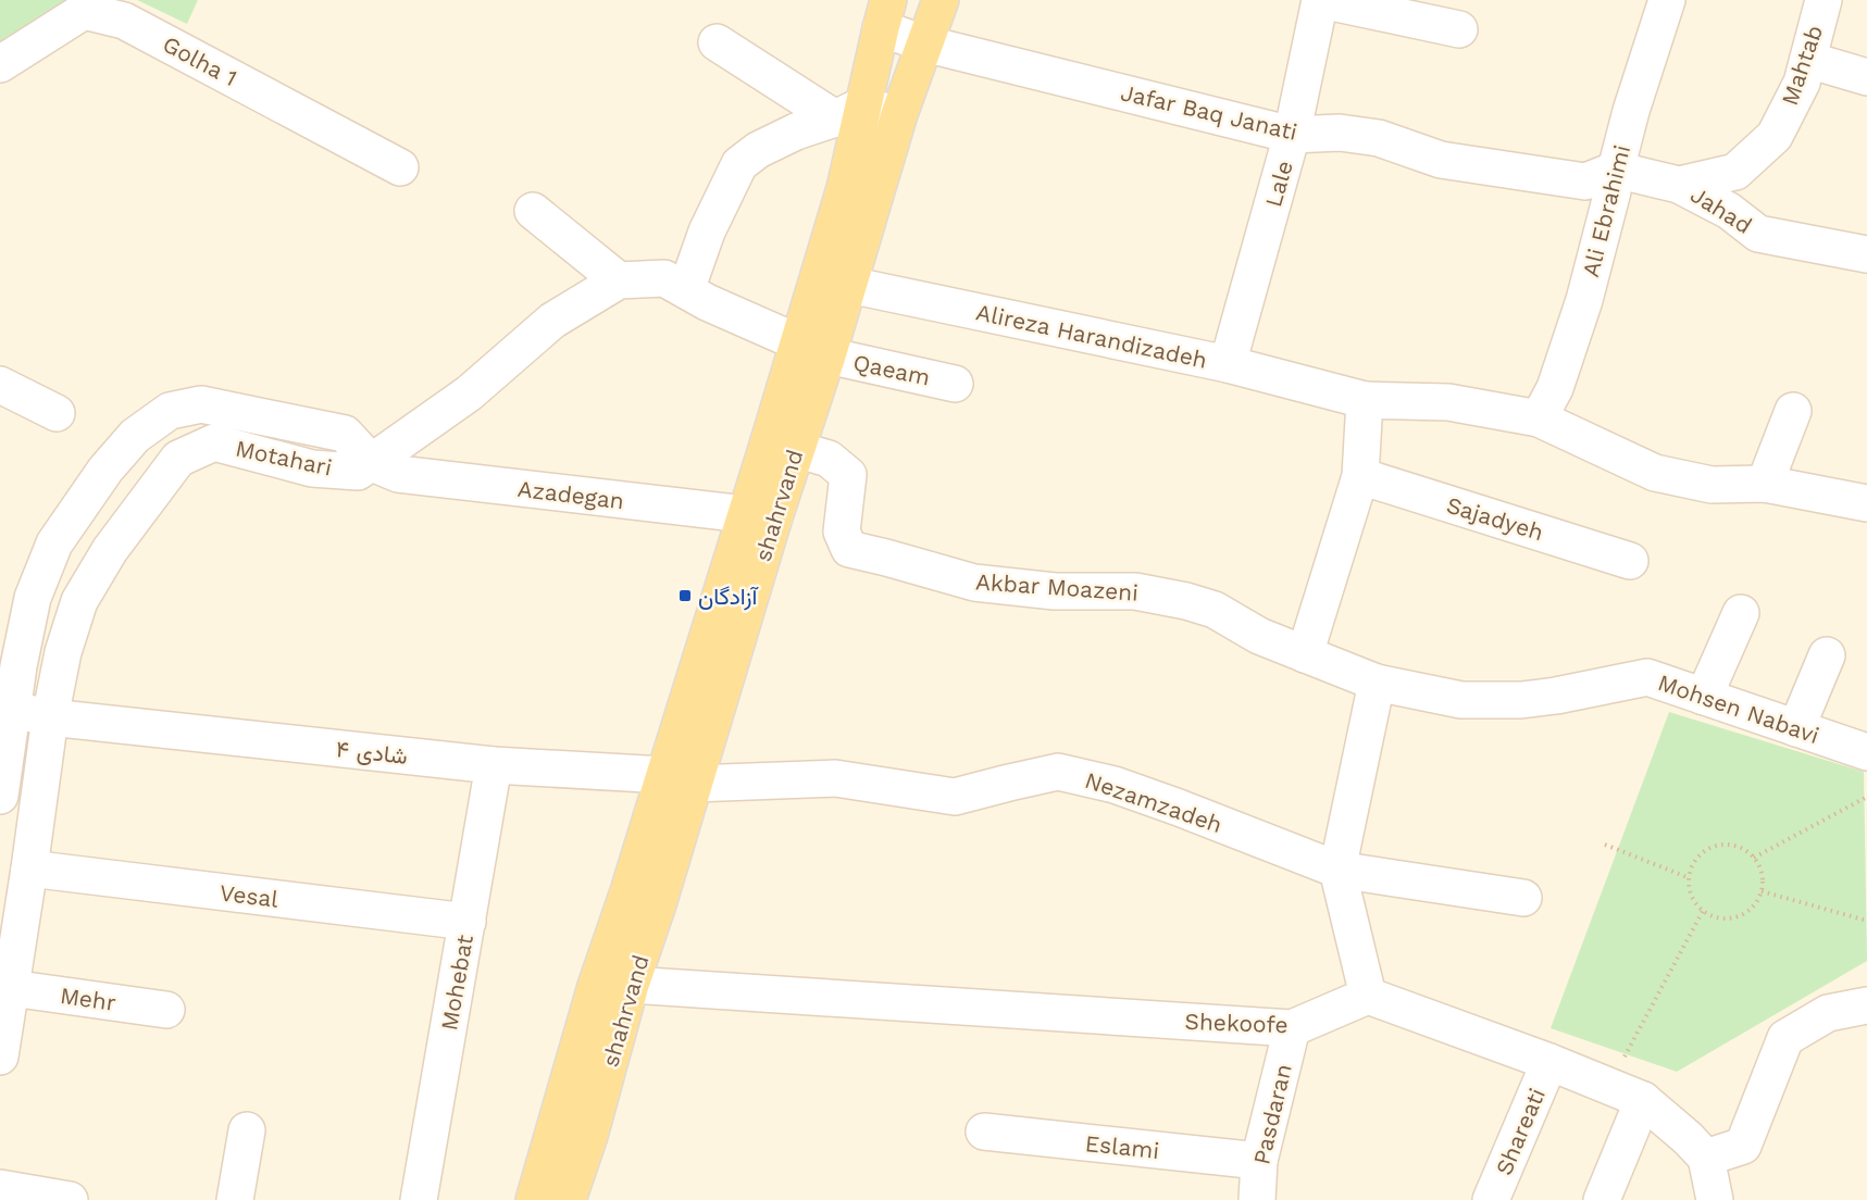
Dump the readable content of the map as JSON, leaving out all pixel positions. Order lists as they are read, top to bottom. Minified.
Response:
{"streets":{"main road":["shahrvand"],"street":["Golha 1","Mahtab","Jafar Baq Janati","Lale","Jahad","Ali Ebrahimi","Alireza Harandizadeh","Qaeam","Motahari","Azadegan","Sajadyeh","Akbar Moazeni","Mohsen Nabavi","شادی ۴","Nezamzadeh","Vesal","Mohebat","Mehr","Shekoofe","Pasdaran","Shareati","Eslami"]},"crossings":[["Mahtab","Jahad"],["Jafar Baq Janati","Lale"],["Jafar Baq Janati","Jahad"],["Jafar Baq Janati","Ali Ebrahimi"],["Jafar Baq Janati","shahrvand"],["Lale","Alireza Harandizadeh"],["Jahad","Ali Ebrahimi"],["Ali Ebrahimi","Alireza Harandizadeh"],["Alireza Harandizadeh","shahrvand"],["Qaeam","shahrvand"],["Motahari","Azadegan"],["Motahari","شادی ۴"],["Motahari","Vesal"],["Motahari","Mehr"],["Azadegan","shahrvand"],["shahrvand","Akbar Moazeni"],["shahrvand","شادی ۴"],["shahrvand","Nezamzadeh"],["shahrvand","Shekoofe"],["Akbar Moazeni","Mohsen Nabavi"],["شادی ۴","Nezamzadeh"],["شادی ۴","Mohebat"],["Vesal","Mohebat"],["Shekoofe","Pasdaran"],["Pasdaran","Eslami"]],"places":{"transit":["آزادگان"]}}
